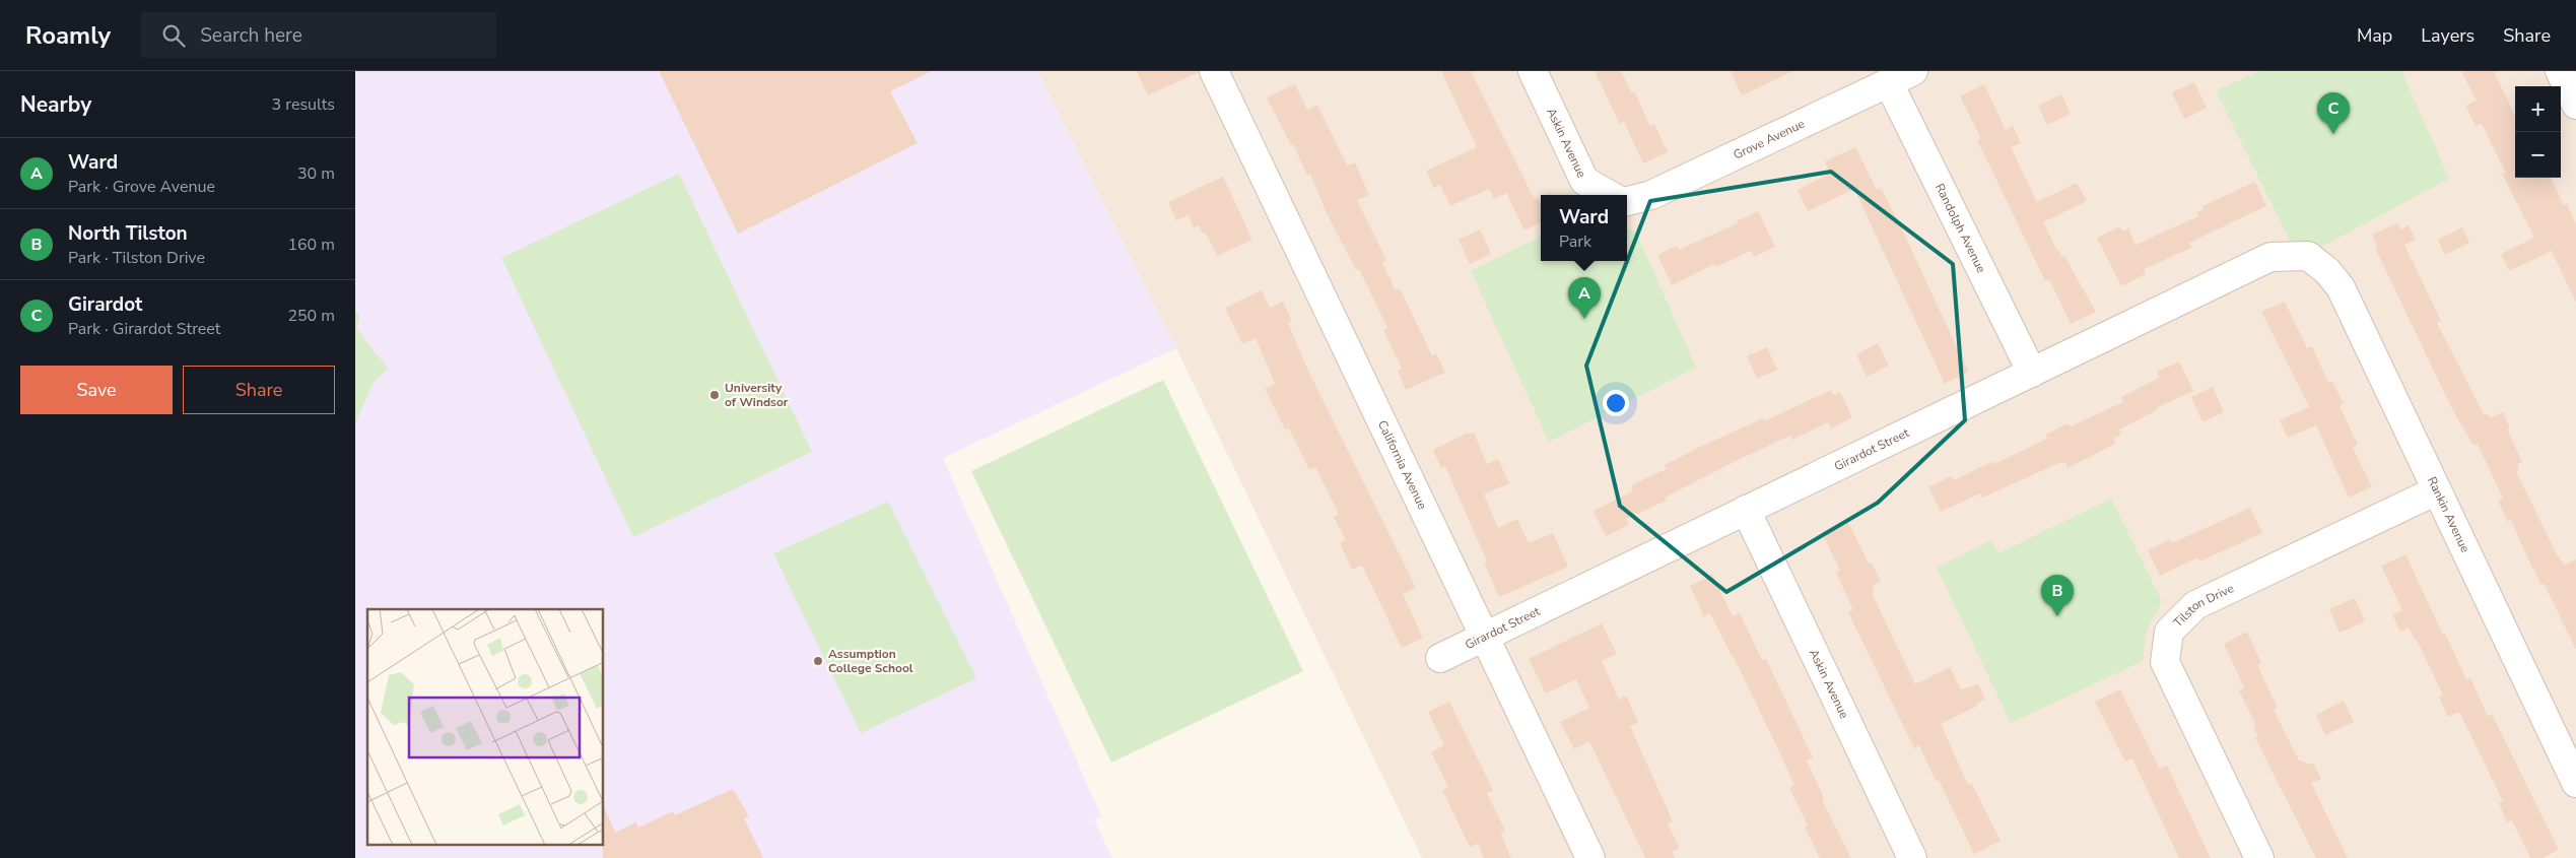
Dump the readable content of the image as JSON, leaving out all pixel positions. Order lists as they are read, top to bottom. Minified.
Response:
{"streets":{"street":["Grove Avenue","Askin Avenue","Randolph Avenue","Girardot Street","California Avenue","Rankin Avenue","Tilston Drive"]},"crossings":[["Grove Avenue","Randolph Avenue"],["Askin Avenue","Girardot Street"],["Randolph Avenue","Girardot Street"],["Girardot Street","California Avenue"],["Girardot Street","Rankin Avenue"],["Rankin Avenue","Tilston Drive"]],"places":["University of Windsor","Assumption College School"],"page":{"header":"Roamly","search":"Search here","nav":["Map","Layers","Share"],"heading":["Nearby","3 results"],"map_buttons":["+","−"],"pins":["C","A","B"],"list":[{"mark":"A","name":"Ward","note":"Park · Grove Avenue","value":"30 m"},{"mark":"B","name":"North Tilston","note":"Park · Tilston Drive","value":"160 m"},{"mark":"C","name":"Girardot","note":"Park · Girardot Street","value":"250 m"}],"popup":["Ward","Park"],"buttons":["Save","Share"]}}
